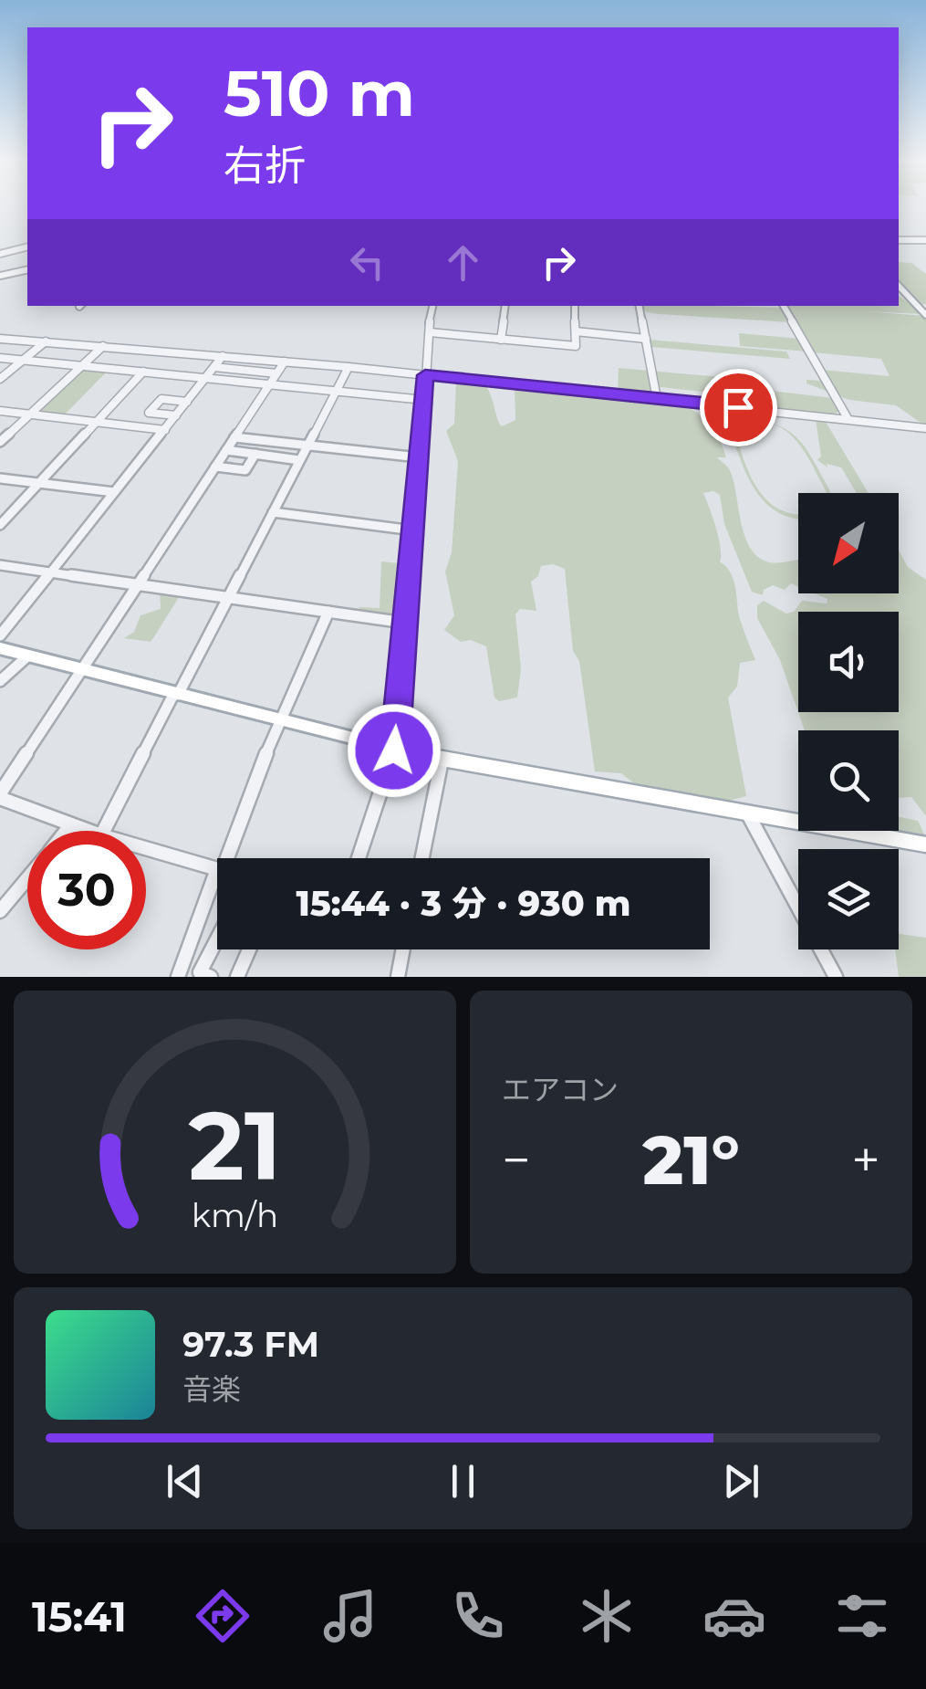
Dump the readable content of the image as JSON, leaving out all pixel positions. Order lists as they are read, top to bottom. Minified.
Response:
{"north":"bottom left","page":{"turn":["510 m","右折"],"limit":"30","trip":"15:44 · 3 分 · 930 m","tile":"エアコン","heat":["−","21°","+"],"song":["97.3 FM","音楽"],"tabs":"15:41","gauge":["21","km/h"]}}
